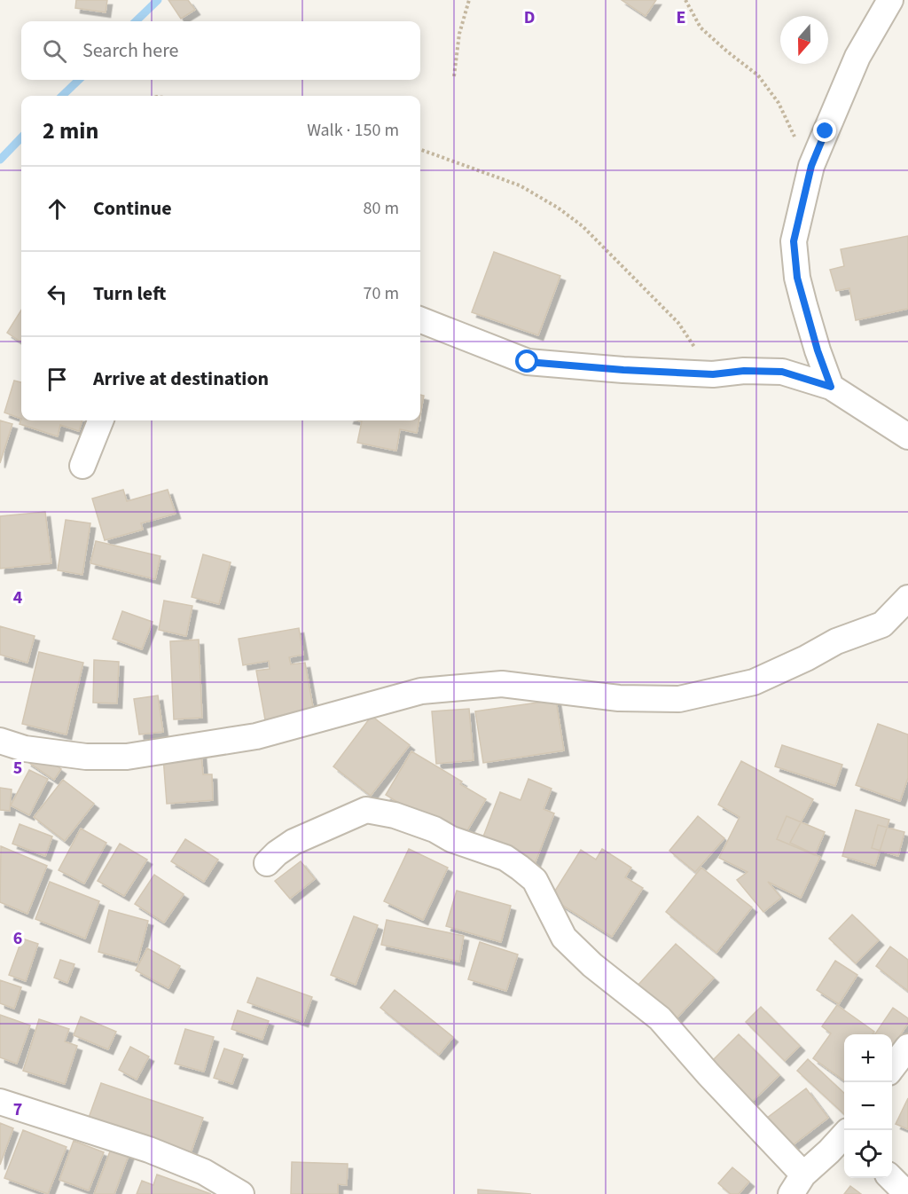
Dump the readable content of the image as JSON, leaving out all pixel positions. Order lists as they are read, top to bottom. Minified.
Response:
{"north":"bottom","page":{"search":"Search here","heading":["2 min","Walk · 150 m"],"list":[["Continue","80 m"],["Turn left","70 m"],"Arrive at destination"],"map_buttons":["+","−"]},"grid":{"columns":["D","E"],"rows":["4","5","6","7"]}}
